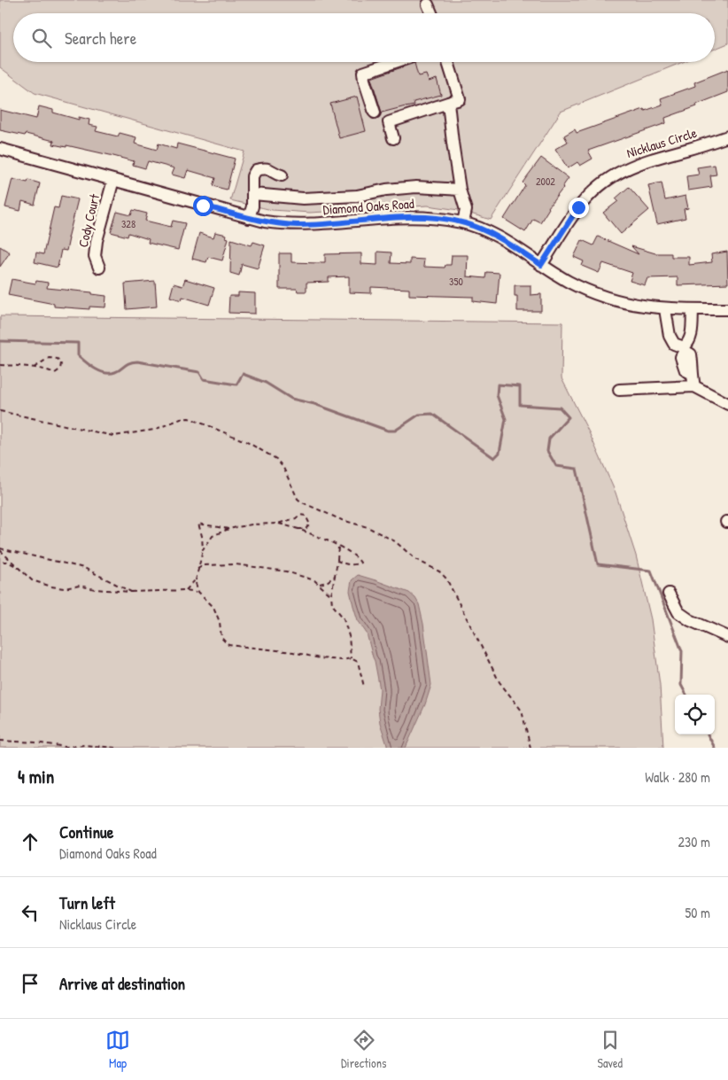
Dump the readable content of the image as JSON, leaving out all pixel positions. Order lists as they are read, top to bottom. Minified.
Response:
{"streets":{"street":["Nicklaus Circle","Diamond Oaks Road","Cody Court"]},"crossings":[["Nicklaus Circle","Diamond Oaks Road"],["Diamond Oaks Road","Cody Court"]],"house_numbers":["2002","328","350"],"page":{"search":"Search here","heading":["4 min","Walk · 280 m"],"list":[["Continue","Diamond Oaks Road","230 m"],["Turn left","Nicklaus Circle","50 m"],"Arrive at destination"],"nav":["Map","Directions","Saved"]}}
